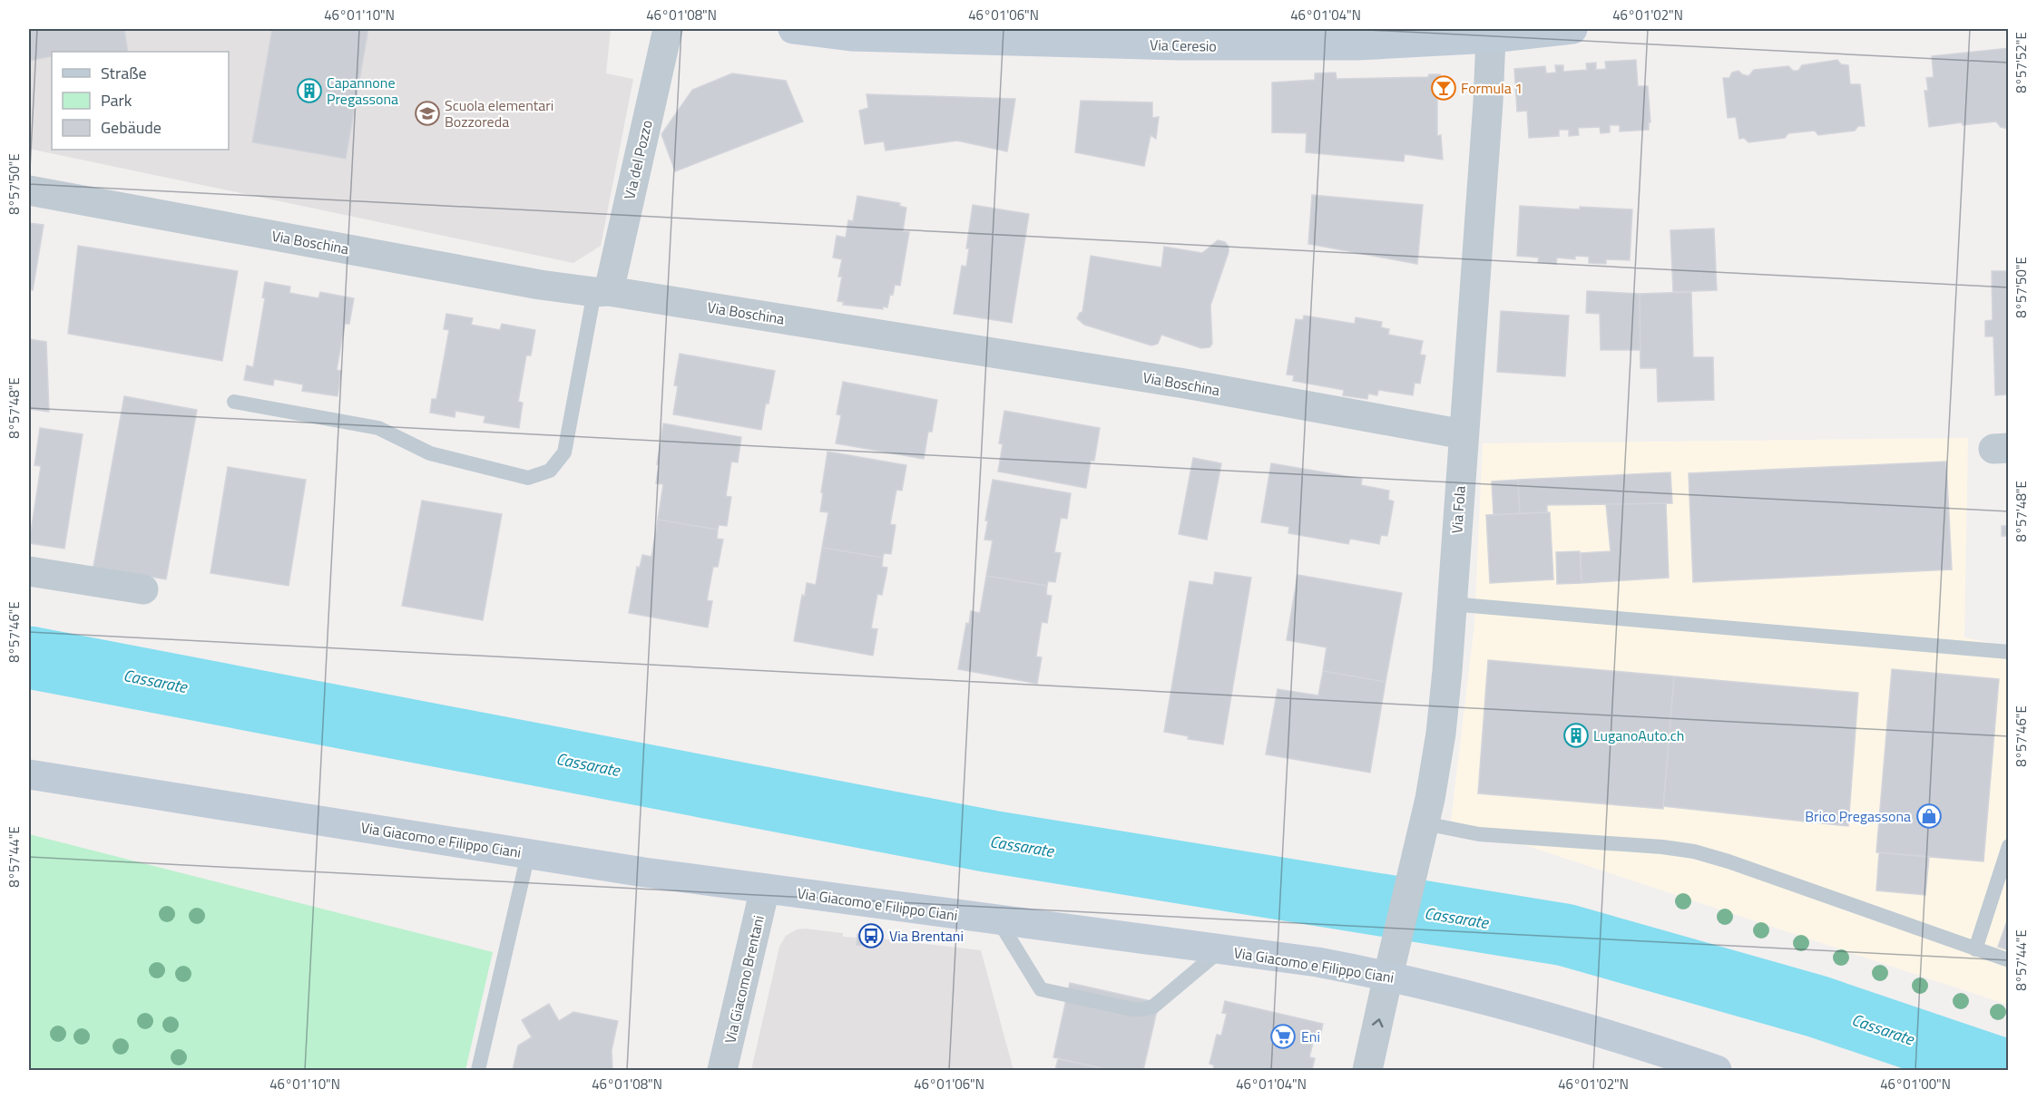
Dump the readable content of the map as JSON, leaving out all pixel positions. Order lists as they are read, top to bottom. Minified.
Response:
{"streets":{"main road":["Via Ceresio","Via Giacomo e Filippo Ciani"],"street":["Via del Pozzo","Via Boschina","Via Fola","Via Giacomo Brentani"]},"crossings":[["Via Ceresio","Via Fola"],["Via del Pozzo","Via Boschina"],["Via Boschina","Via Fola"],["Via Fola","Via Giacomo e Filippo Ciani"],["Via Giacomo e Filippo Ciani","Via Giacomo Brentani"]],"water":["Cassarate"],"places":{"bar":["Formula 1"],"building":["Capannone Pregassona","LuganoAuto.ch"],"school or university":["Scuola elementari Bozzoreda"],"shop":["Brico Pregassona"],"bus stop":["Via Brentani"],"supermarket":["Eni"]},"legend":["Straße","Park","Gebäude"],"coordinates":["46°01'10\"N","46°01'08\"N","46°01'06\"N","46°01'04\"N","46°01'02\"N","8°57'52\"E","8°57'50\"E","8°57'48\"E","8°57'46\"E","8°57'44\"E","46°01'00\"N"]}
